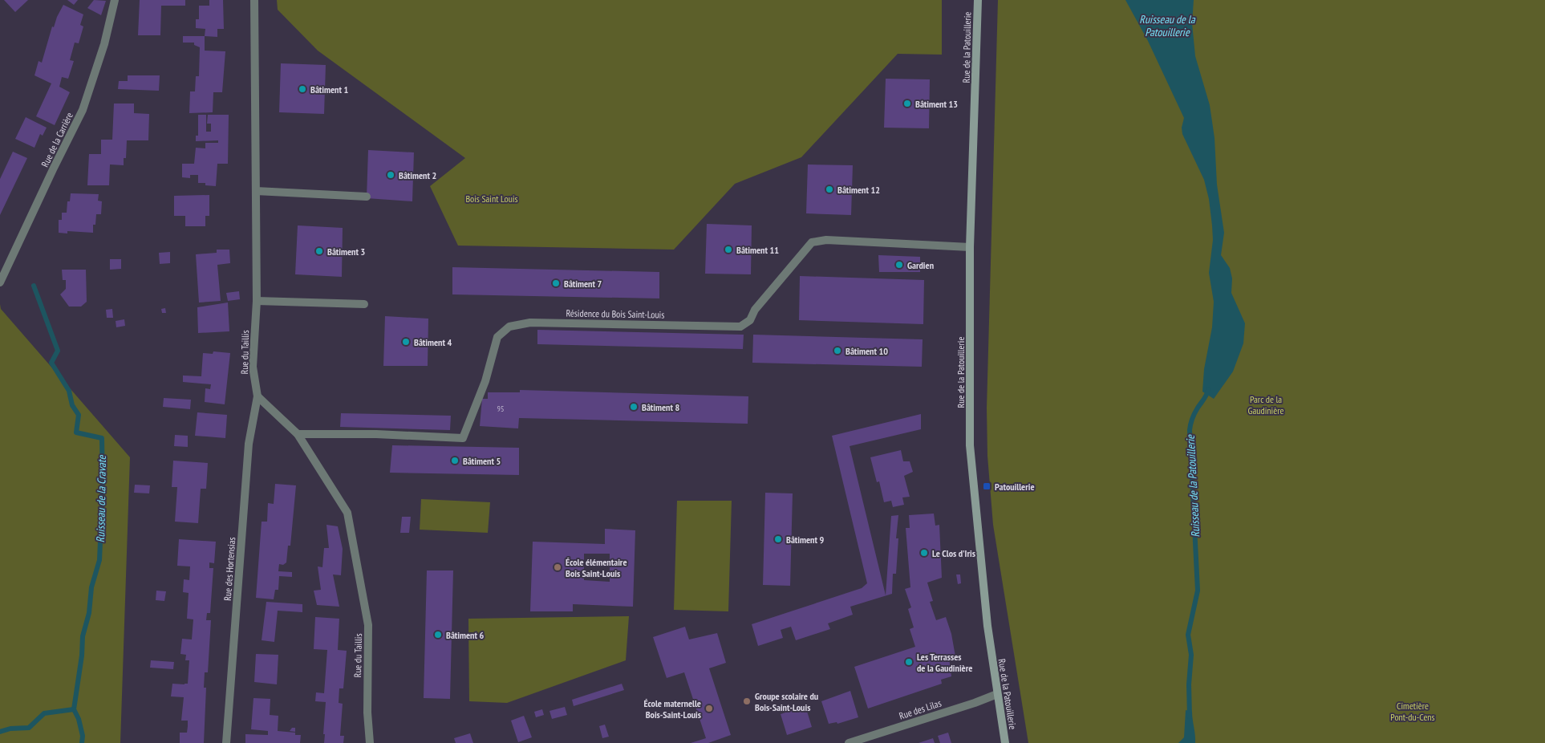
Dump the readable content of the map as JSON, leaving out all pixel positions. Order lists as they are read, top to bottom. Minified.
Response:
{"streets":{"street":["Rue de la Patouillerie","Rue de la Carrière","Résidence du Bois Saint-Louis","Rue du Taillis","Rue des Hortensias","Rue des Lilas"]},"crossings":[["Rue de la Patouillerie","Résidence du Bois Saint-Louis"],["Rue de la Patouillerie","Rue des Lilas"],["Résidence du Bois Saint-Louis","Rue du Taillis"],["Rue du Taillis","Rue des Hortensias"]],"water":["Ruisseau de la Patouillerie","Ruisseau de la Cravate"],"parks":["Bois Saint Louis","Parc de la Gaudinière","Cimetière Pont-du-Cens"],"places":{"other":["Bâtiment 1","Bâtiment 13","Bâtiment 2","Bâtiment 12","Bâtiment 11","Bâtiment 3","Gardien","Bâtiment 7","Bâtiment 4","Bâtiment 10","Bâtiment 8","Bâtiment 5","Bâtiment 9","Le Clos d'Iris","École élémentaire Bois Saint-Louis","Bâtiment 6","Les Terrasses de la Gaudinière","Groupe scolaire du Bois-Saint-Louis","École maternelle Bois-Saint-Louis"],"transit":["Patouillerie"]},"house_numbers":["95"]}
